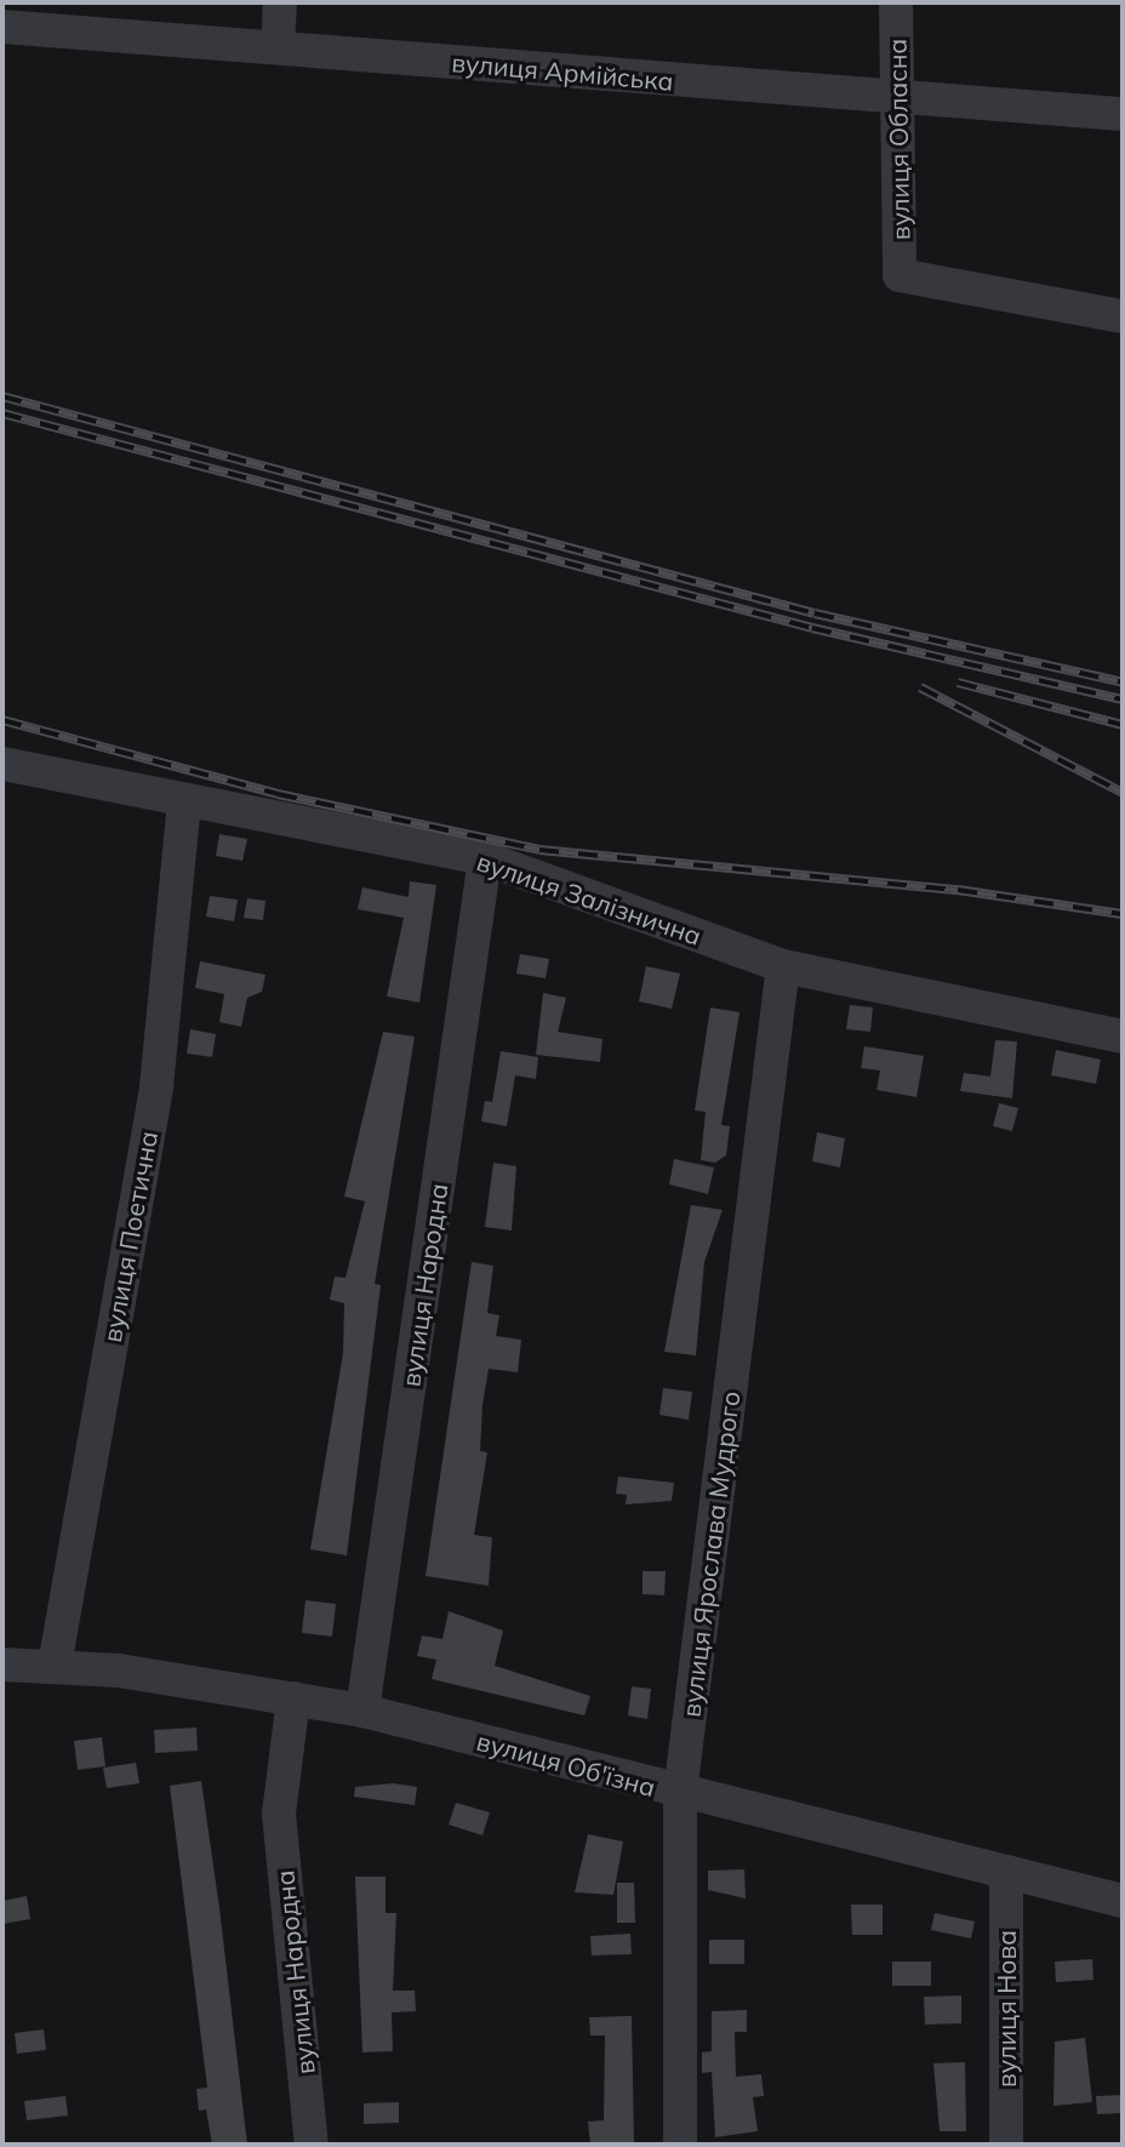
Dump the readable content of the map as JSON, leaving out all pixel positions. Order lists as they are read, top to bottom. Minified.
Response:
{"streets":{"street":["вулиця Армійська","вулиця Обласна","вулиця Залізнична","вулиця Поетична","вулиця Народна","вулиця Ярослава Мудрого","вулиця Об'їзна","вулиця Нова"]},"crossings":[["вулиця Армійська","вулиця Обласна"],["вулиця Залізнична","вулиця Поетична"],["вулиця Залізнична","вулиця Народна"],["вулиця Залізнична","вулиця Ярослава Мудрого"],["вулиця Поетична","вулиця Об'їзна"],["вулиця Народна","вулиця Об'їзна"],["вулиця Ярослава Мудрого","вулиця Об'їзна"],["вулиця Об'їзна","вулиця Нова"]]}
